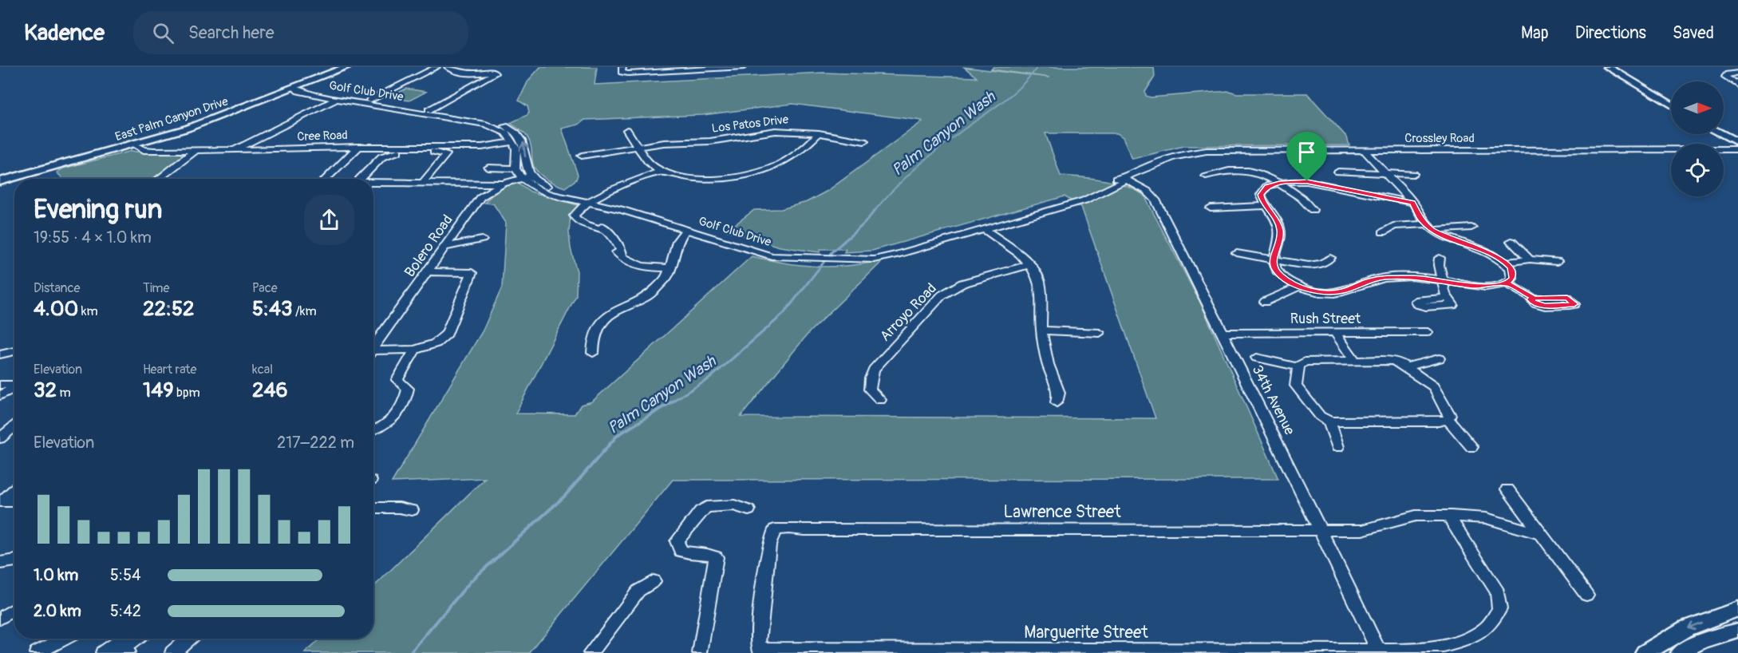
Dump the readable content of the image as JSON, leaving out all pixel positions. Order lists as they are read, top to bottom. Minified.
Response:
{"streets":{"main road":["East Palm Canyon Drive"],"street":["Golf Club Drive","Los Patos Drive","Cree Road","Crossley Road","Bolero Road","Arroyo Road","Rush Street","34th Avenue","Lawrence Street","Marguerite Street"]},"crossings":[["Golf Club Drive","East Palm Canyon Drive"],["Golf Club Drive","Cree Road"],["Golf Club Drive","Crossley Road"],["Golf Club Drive","Bolero Road"],["Golf Club Drive","34th Avenue"],["East Palm Canyon Drive","Cree Road"],["Rush Street","34th Avenue"],["34th Avenue","Lawrence Street"],["34th Avenue","Marguerite Street"],["Lawrence Street","Marguerite Street"]],"water":["Palm Canyon Wash"],"north":"right","page":{"header":"Kadence","search":"Search here","nav":["Map","Directions","Saved"],"heading":["Evening run","19:55 · 4 × 1.0 km"],"stats":[["Distance","4.00 km"],["Time","22:52"],["Pace","5:43 /km"],["Elevation","32 m"],["Heart rate","149 bpm"],["kcal","246"]],"chart":["Elevation","217–222 m"],"list":[{"name":"1.0 km","note":"5:54"},{"name":"2.0 km","note":"5:42"}]}}
